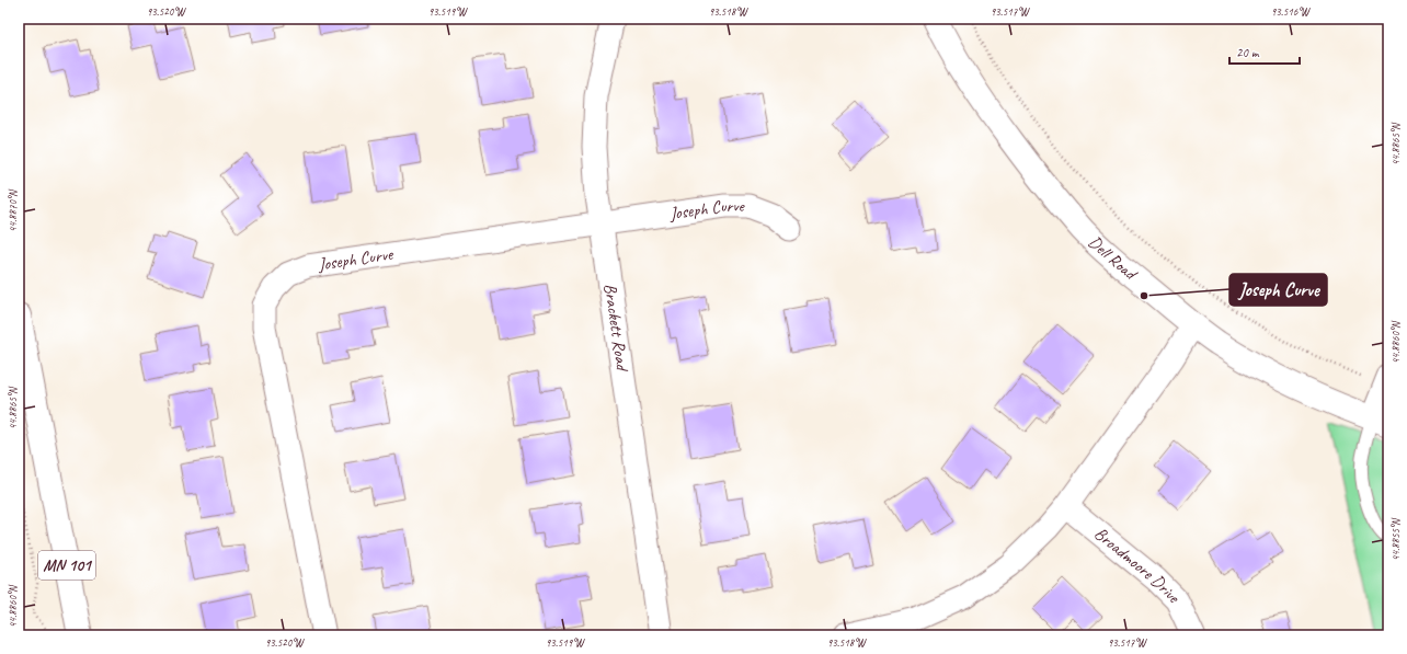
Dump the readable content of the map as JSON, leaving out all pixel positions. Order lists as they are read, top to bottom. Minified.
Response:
{"streets":{"street":["Joseph Curve","Dell Road","Brackett Road","MN 101","Broadmoore Drive"]},"crossings":[["Joseph Curve","Brackett Road"]],"places":["Joseph Curve"],"scale_bar":"20 m","coordinates":["93.520°W","93.519°W","93.518°W","93.517°W","93.516°W","44.8865°N","44.8870°N","44.8860°N","44.8855°N"]}
